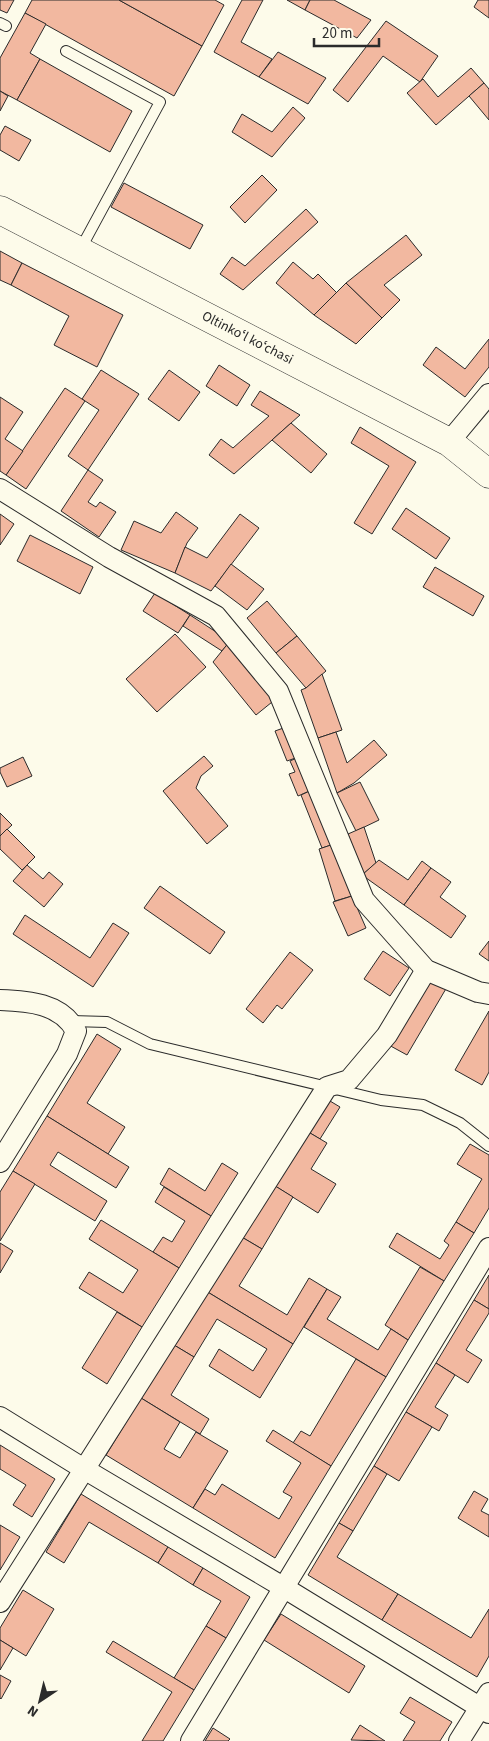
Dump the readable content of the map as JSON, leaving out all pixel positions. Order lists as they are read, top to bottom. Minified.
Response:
{"streets":{"main road":["Oltinkoʻl koʻchasi"]},"scale_bar":"20 m","north":"bottom left"}
